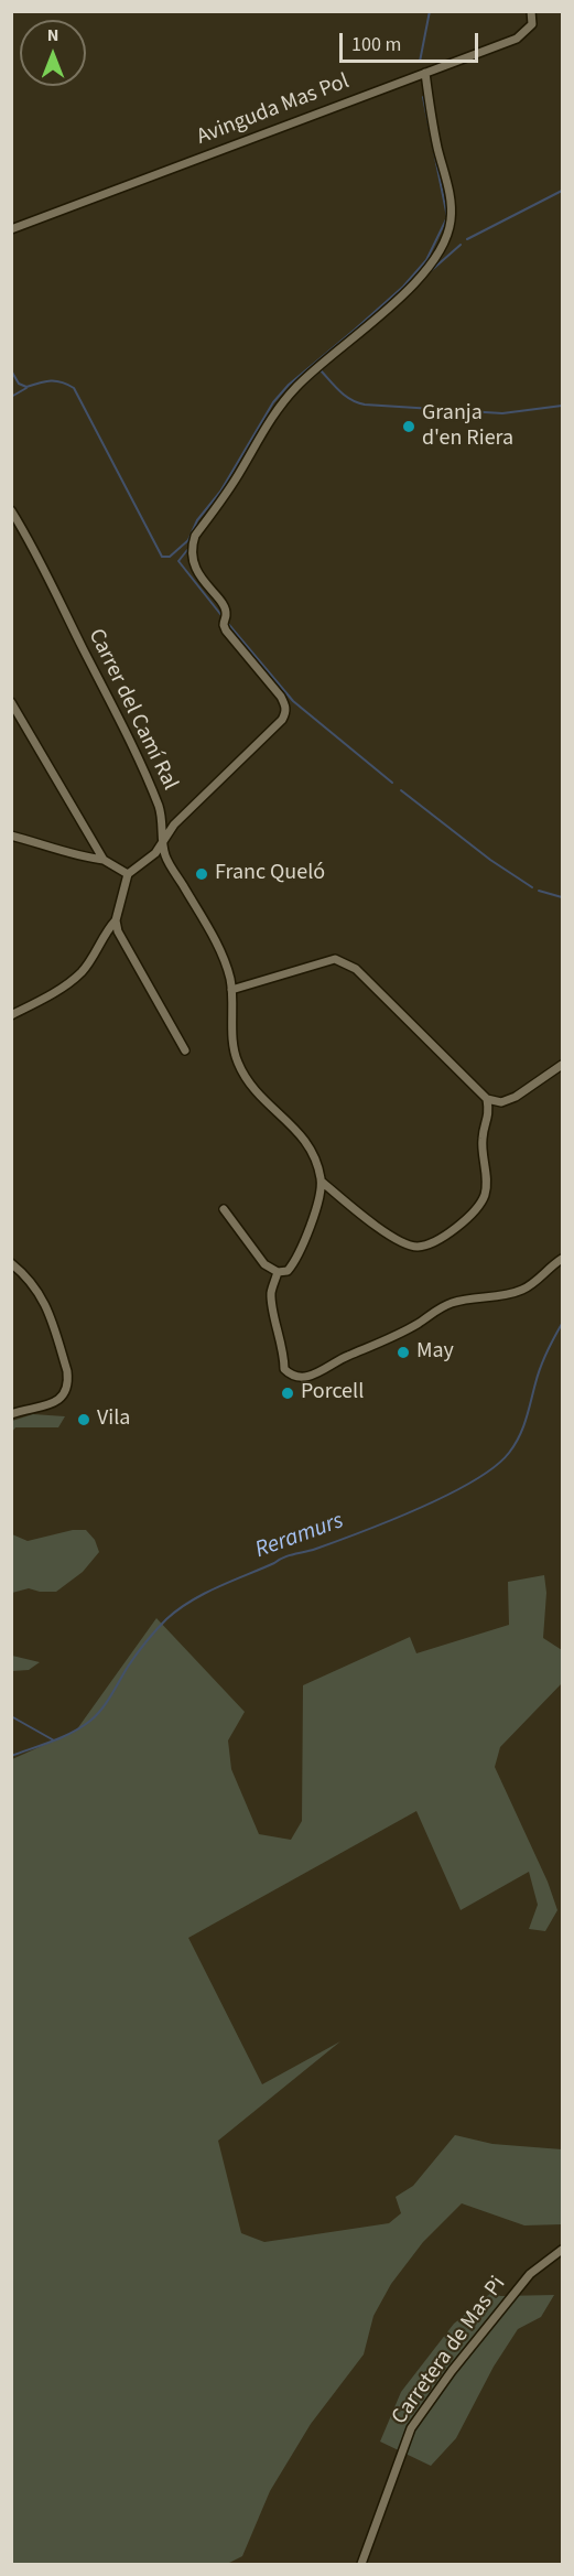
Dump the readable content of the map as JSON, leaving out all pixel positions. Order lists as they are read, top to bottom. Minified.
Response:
{"streets":{"street":["Avinguda Mas Pol","Carrer del Camí Ral","Carretera de Mas Pi"]},"water":["Reramurs"],"places":["Granja d'en Riera","Franc Queló","May","Porcell","Vila"],"scale_bar":"100 m","north":"top"}
